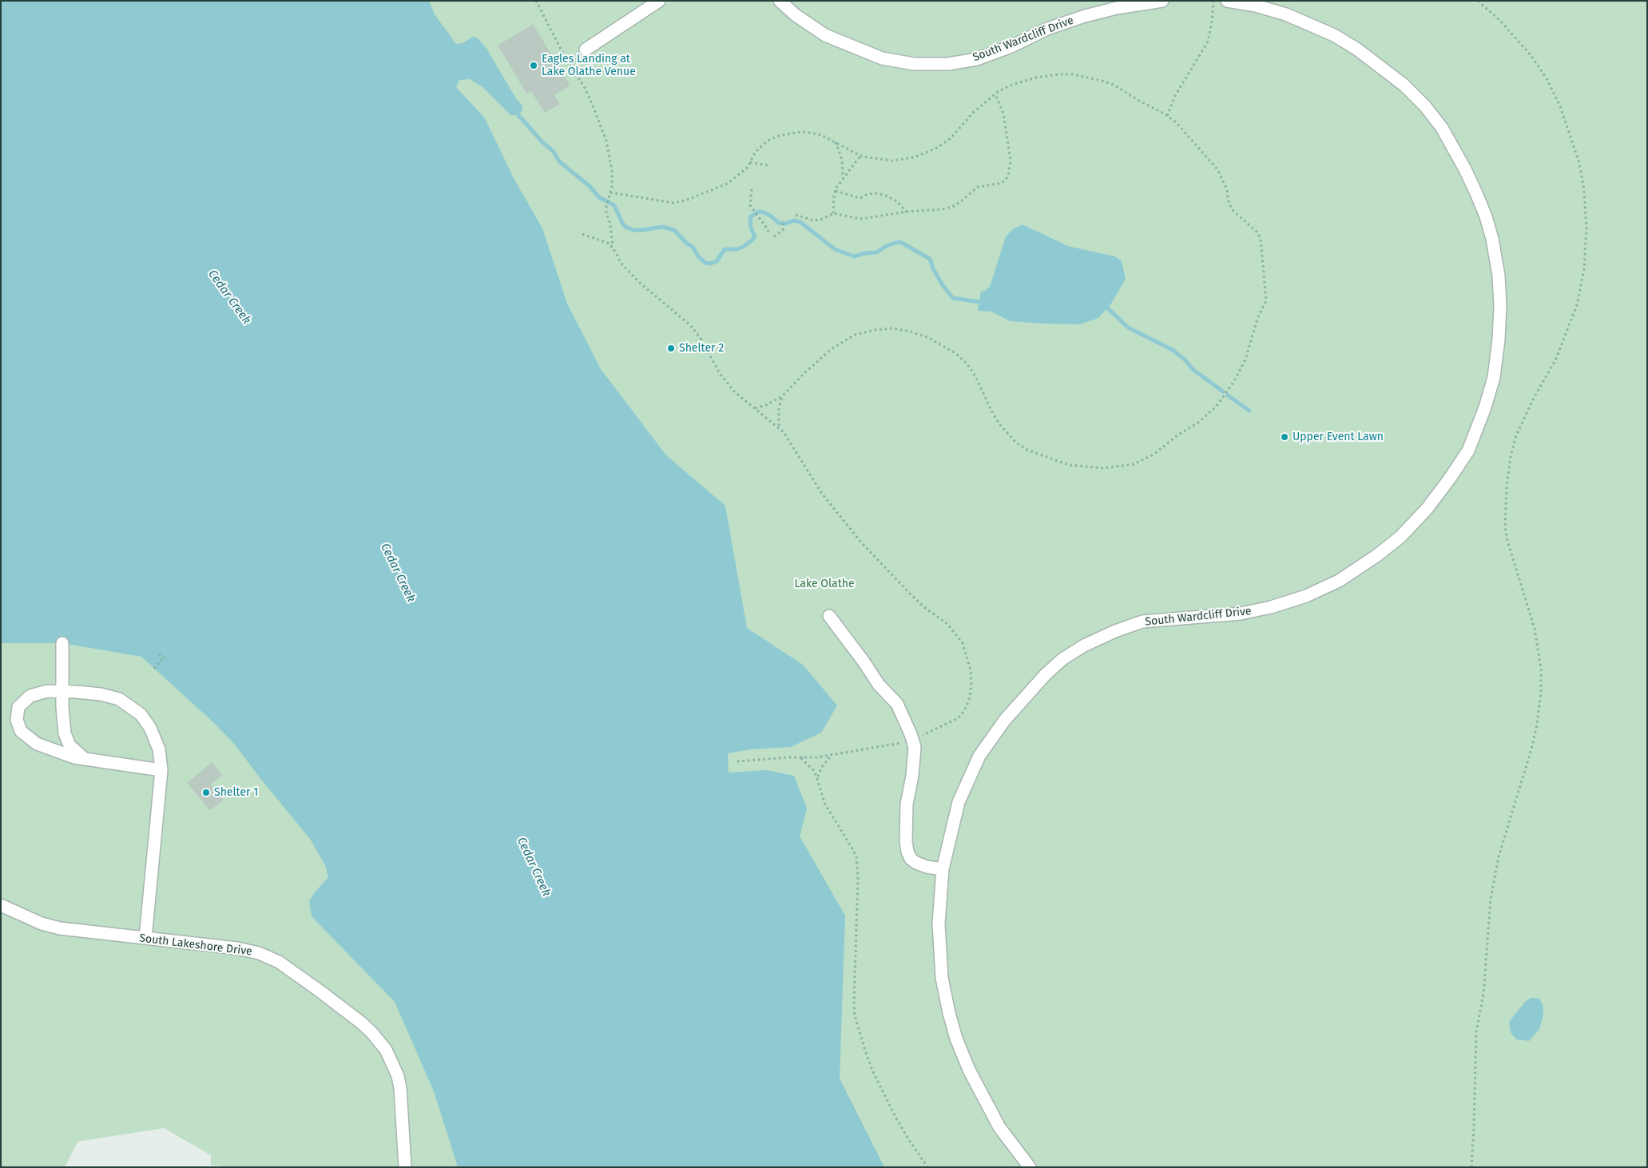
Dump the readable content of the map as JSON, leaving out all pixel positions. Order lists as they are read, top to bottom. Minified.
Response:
{"streets":{"street":["South Wardcliff Drive","South Lakeshore Drive"]},"water":["Cedar Creek"],"parks":["Lake Olathe"],"places":["Eagles Landing at Lake Olathe Venue","Shelter 2","Upper Event Lawn","Shelter 1"]}
